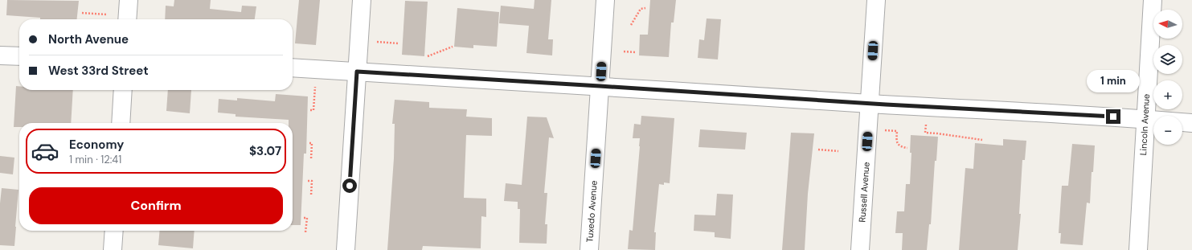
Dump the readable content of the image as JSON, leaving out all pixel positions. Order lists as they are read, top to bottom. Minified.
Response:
{"streets":{"street":["Lincoln Avenue","Russell Avenue","Tuxedo Avenue"]},"north":"left","page":{"map_buttons":["+","−"],"banner":["North Avenue","West 33rd Street"],"bubble":"1 min","list":[{"name":"Economy","note":"1 min · 12:41","value":"$3.07"}],"buttons":"Confirm"}}
